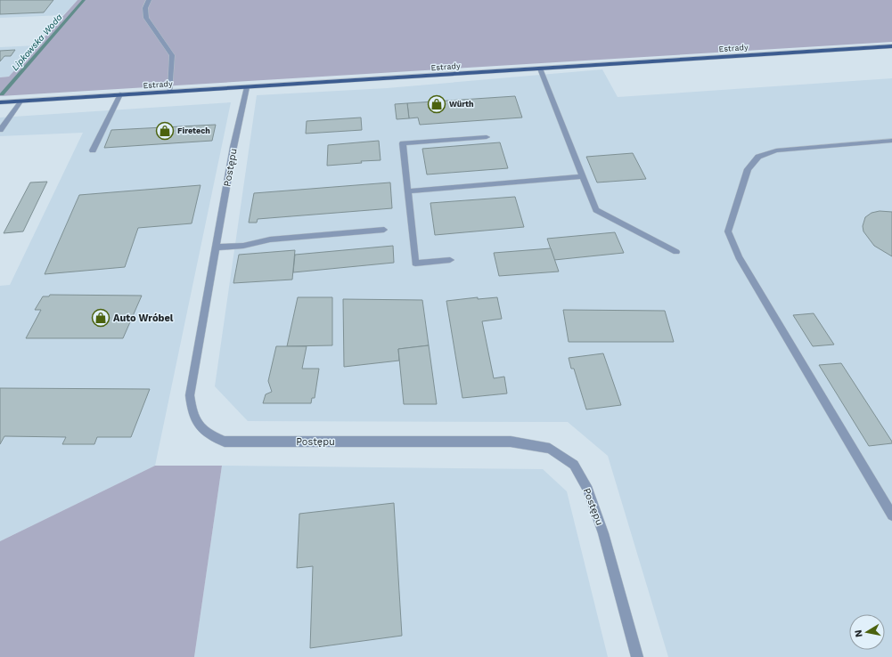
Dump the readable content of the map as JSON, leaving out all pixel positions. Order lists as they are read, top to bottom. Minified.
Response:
{"streets":{"main road":["Estrady"],"street":["Postępu"]},"crossings":[["Estrady","Postępu"]],"water":["Lipkowska Woda"],"places":{"shop":["Würth","Firetech","Auto Wróbel"]},"north":"left"}
